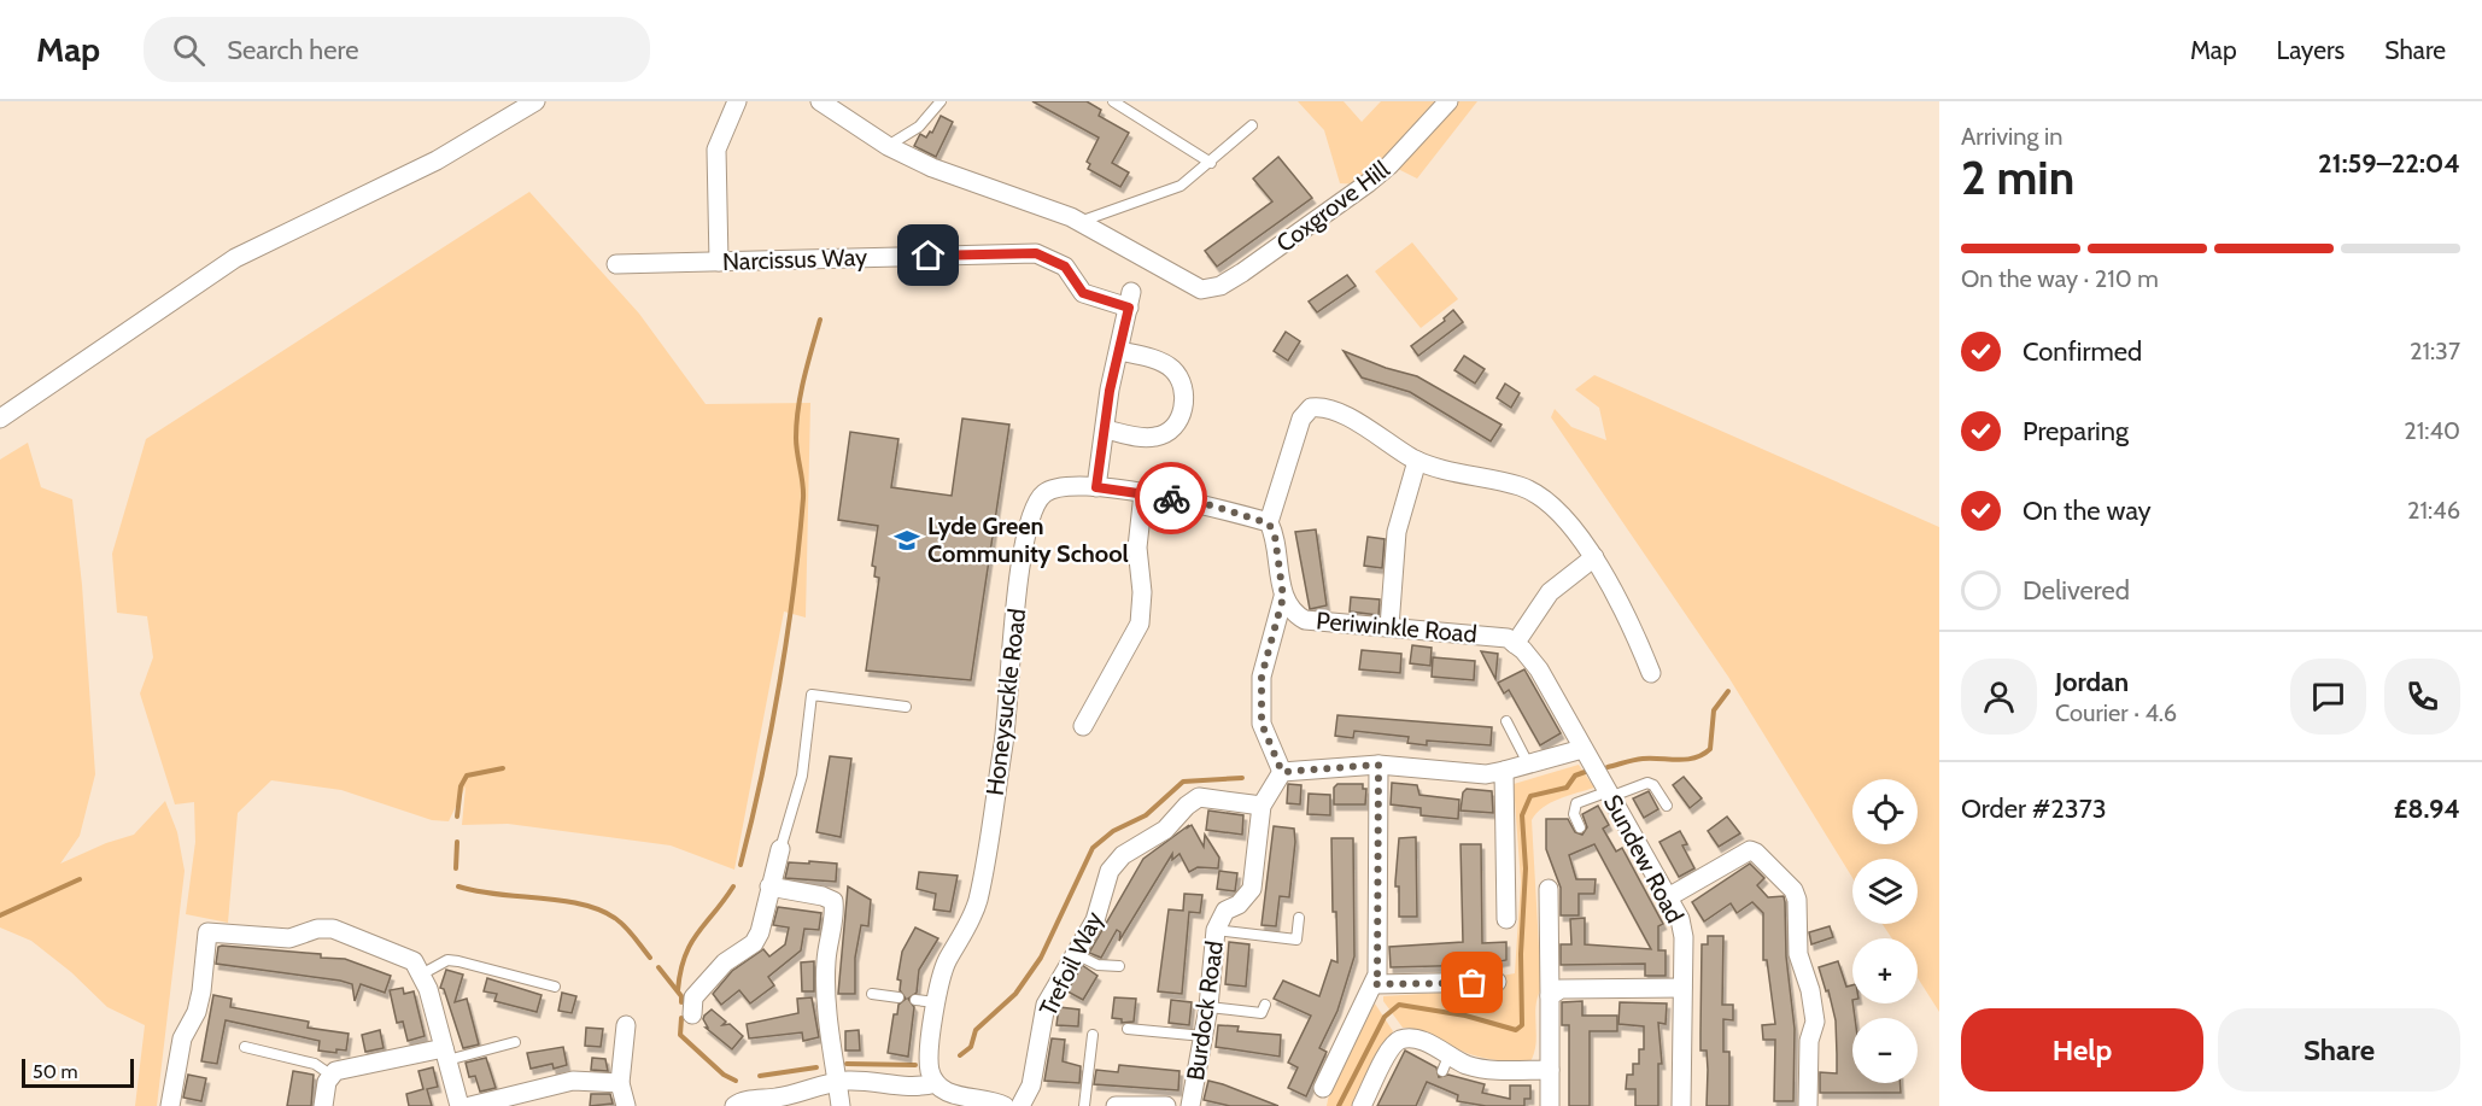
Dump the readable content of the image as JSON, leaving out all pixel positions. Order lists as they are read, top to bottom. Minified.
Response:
{"streets":{"street":["Coxgrove Hill","Narcissus Way","Periwinkle Road","Honeysuckle Road","Sundew Road","Trefoil Way","Burdock Road"]},"crossings":[["Trefoil Way","Burdock Road"]],"places":{"school or university":["Lyde Green Community School"]},"scale_bar":"50 m","page":{"header":"Map","search":"Search here","nav":["Map","Layers","Share"],"heading":["2 min","Arriving in","21:59–22:04"],"panel":["Jordan","Courier · 4.6","Order #2373","£8.94"],"bar":"On the way · 210 m","list":[["Confirmed","21:37"],["Preparing","21:40"],["On the way","21:46"],"Delivered"],"map_buttons":["+","−"],"buttons":["Help","Share"],"scale":"50 m"}}
